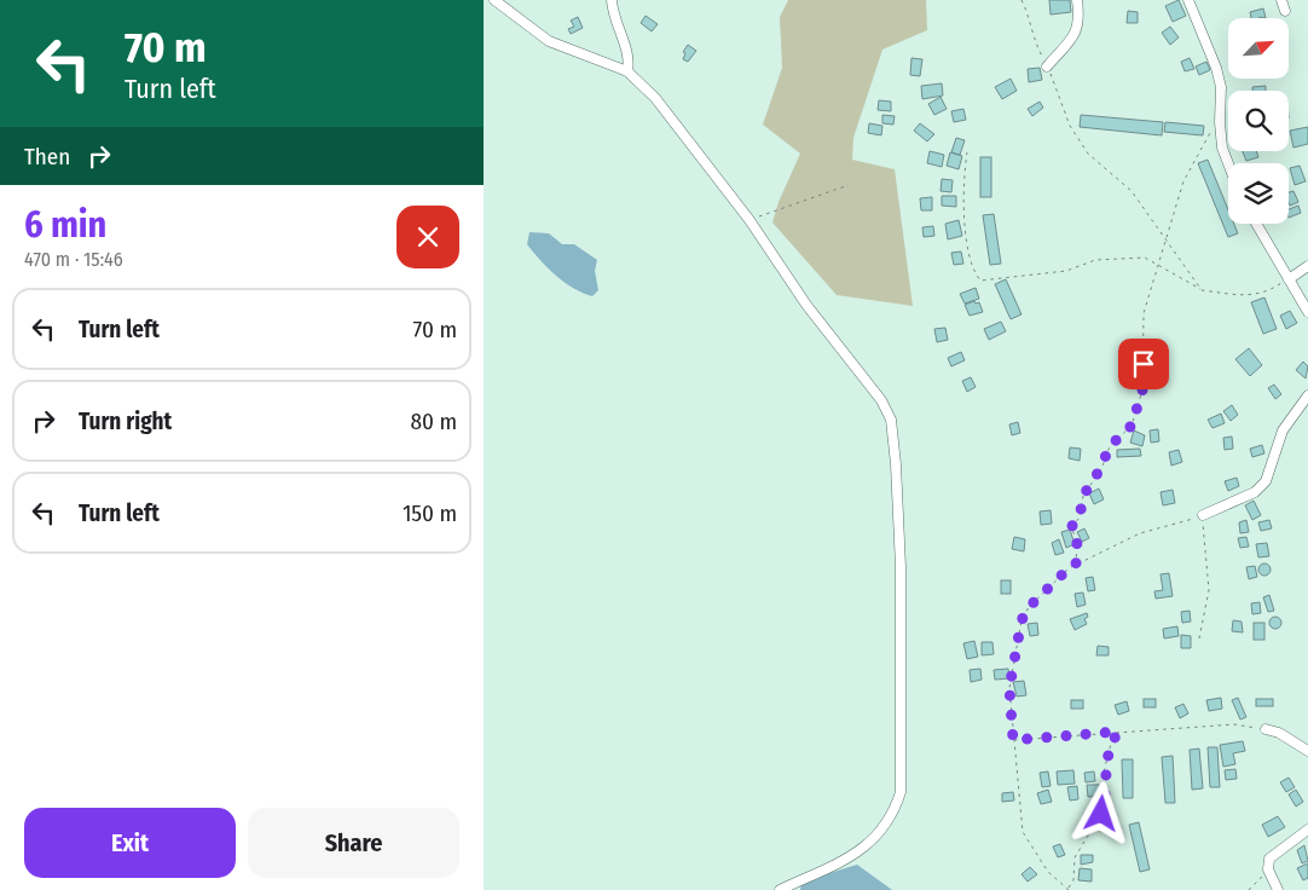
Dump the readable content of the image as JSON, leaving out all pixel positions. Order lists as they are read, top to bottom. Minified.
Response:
{"north":"top right","page":{"turn":["70 m","Turn left"],"then":"Then","heading":["6 min","470 m · 15:46"],"list":[{"name":"Turn left","value":"70 m"},{"name":"Turn right","value":"80 m"},{"name":"Turn left","value":"150 m"}],"buttons":["Exit","Share"]}}
